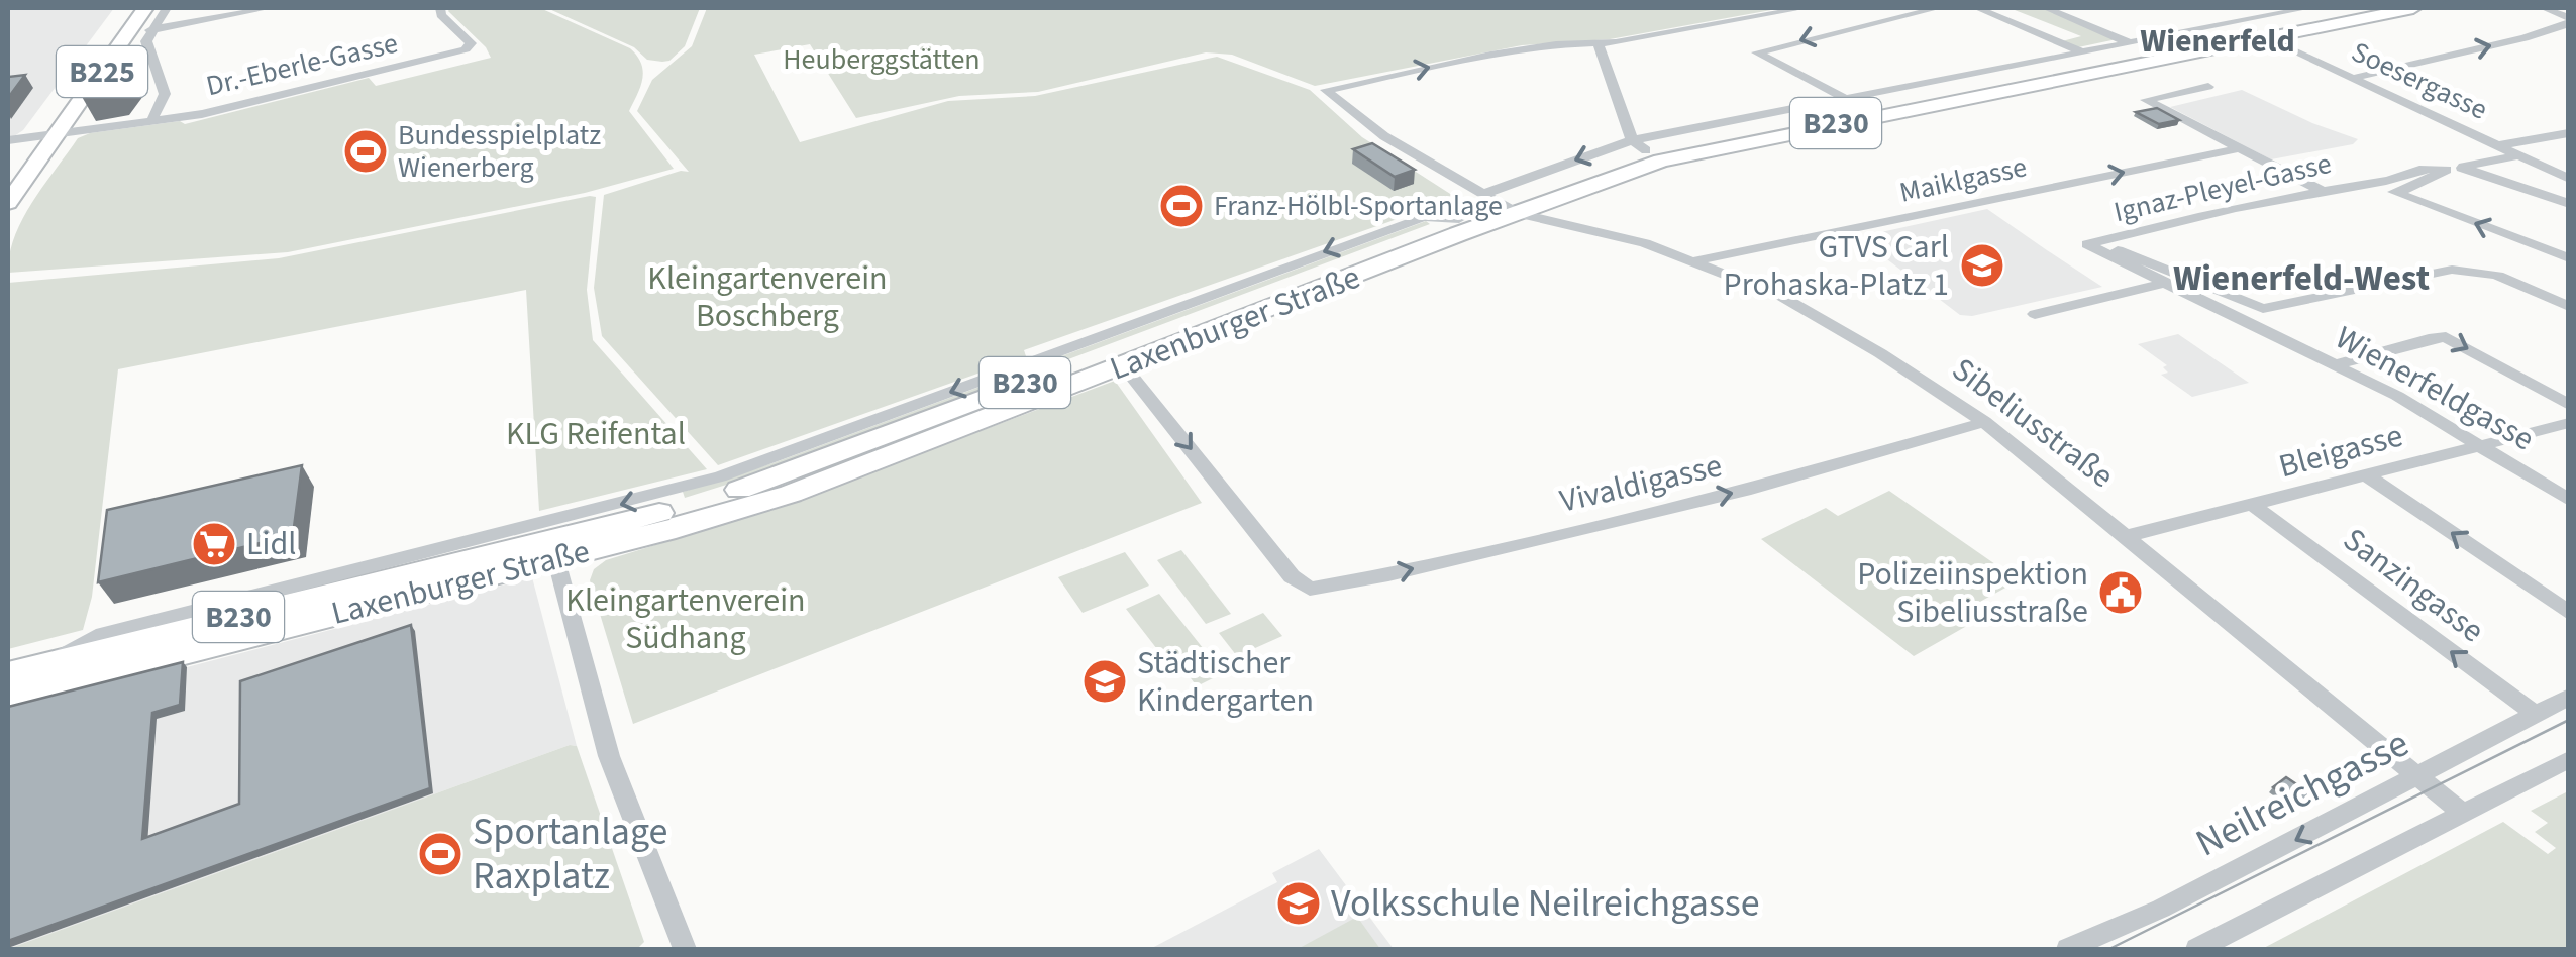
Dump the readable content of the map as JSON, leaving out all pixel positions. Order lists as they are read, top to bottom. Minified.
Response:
{"streets":{"main road":["B225","B230","Laxenburger Straße"],"street":["Dr.-Eberle-Gasse","Soesergasse","Maiklgasse","Ignaz-Pleyel-Gasse","Wienerfeldgasse","Sibeliusstraße","Bleigasse","Vivaldigasse","Sanzingasse","Neilreichgasse"]},"crossings":[["Soesergasse","Laxenburger Straße"],["Maiklgasse","Sibeliusstraße"],["Ignaz-Pleyel-Gasse","Wienerfeldgasse"],["Laxenburger Straße","Sibeliusstraße"],["Laxenburger Straße","Vivaldigasse"],["Wienerfeldgasse","Bleigasse"],["Sibeliusstraße","Bleigasse"],["Sibeliusstraße","Vivaldigasse"],["Sibeliusstraße","Neilreichgasse"],["Bleigasse","Sanzingasse"],["Sanzingasse","Neilreichgasse"]],"one_way":["Vivaldigasse"],"districts":["Wienerfeld","Wienerfeld-West"],"parks":["Heuberggstätten","Kleingartenverein Boschberg","KLG Reifental","Kleingartenverein Südhang"],"places":{"sports":["Bundesspielplatz Wienerberg","Franz-Hölbl-Sportanlage","Sportanlage Raxplatz"],"school or university":["GTVS Carl Prohaska-Platz 1","Städtischer Kindergarten","Volksschule Neilreichgasse"],"supermarket":["Lidl"],"public building":["Polizeiinspektion Sibeliusstraße"]}}
